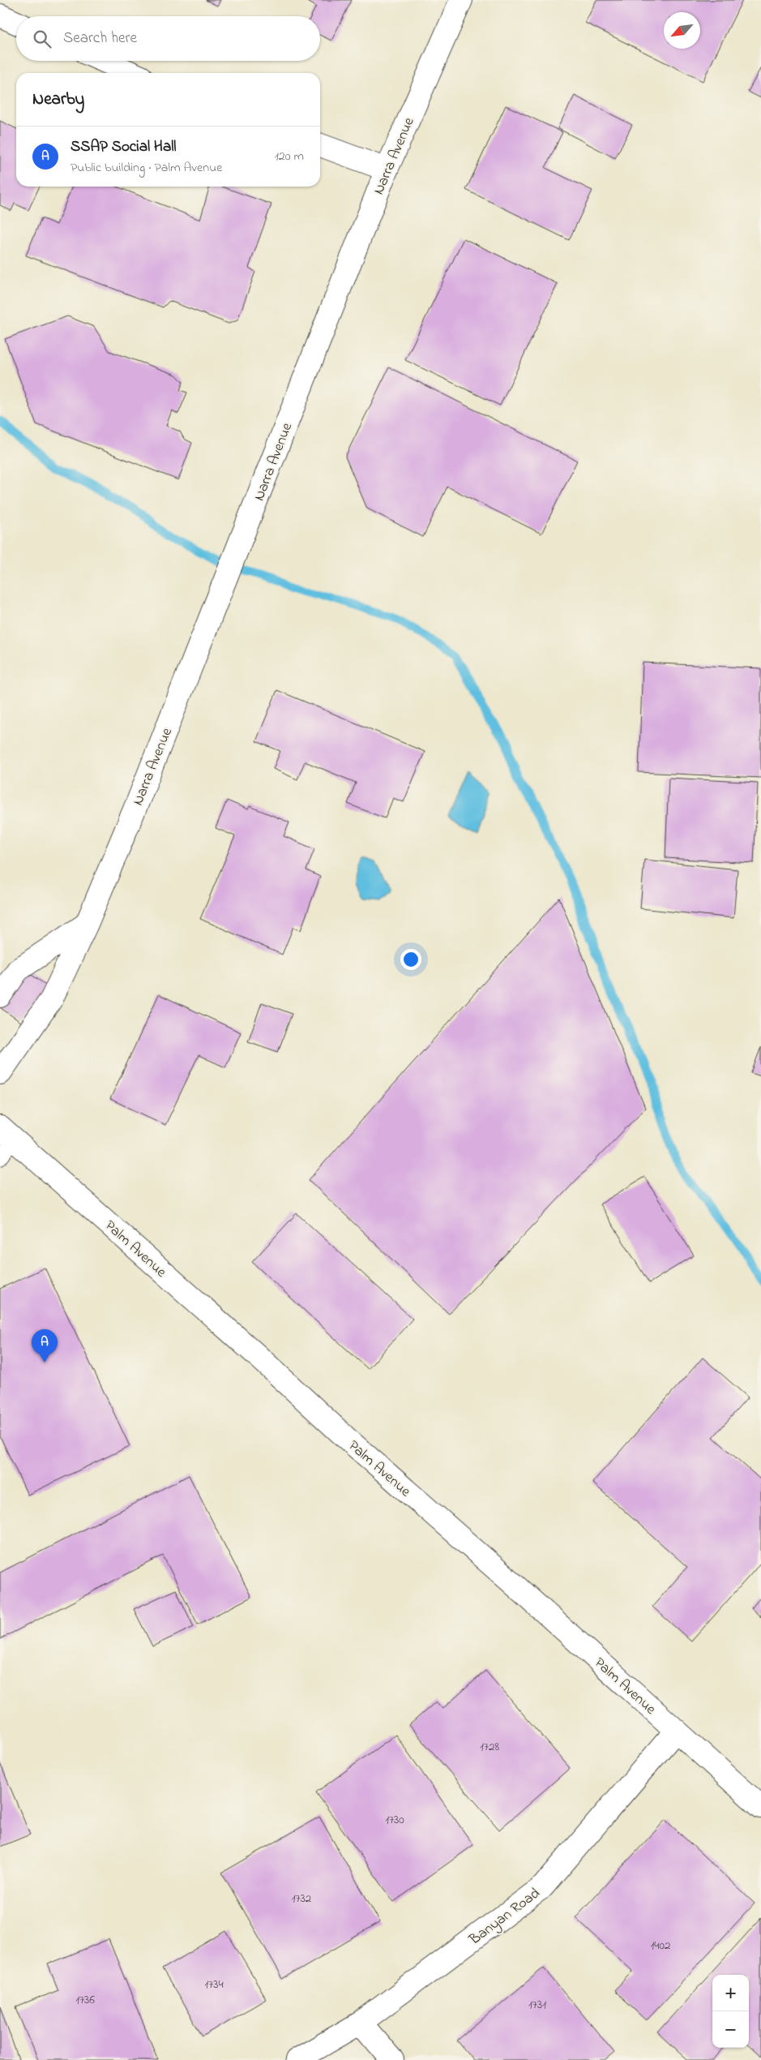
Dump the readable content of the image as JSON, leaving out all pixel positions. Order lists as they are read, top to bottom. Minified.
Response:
{"streets":{"street":["Narra Avenue","Palm Avenue","Banyan Road"]},"crossings":[["Palm Avenue","Banyan Road"]],"house_numbers":["1728","1730","1732","1402","1734","1736","1731"],"north":"bottom left","page":{"search":"Search here","heading":"Nearby","list":[{"mark":"A","name":"SSAP Social Hall","note":"Public building · Palm Avenue","value":"120 m"}],"pins":"A","map_buttons":["+","−"]}}
